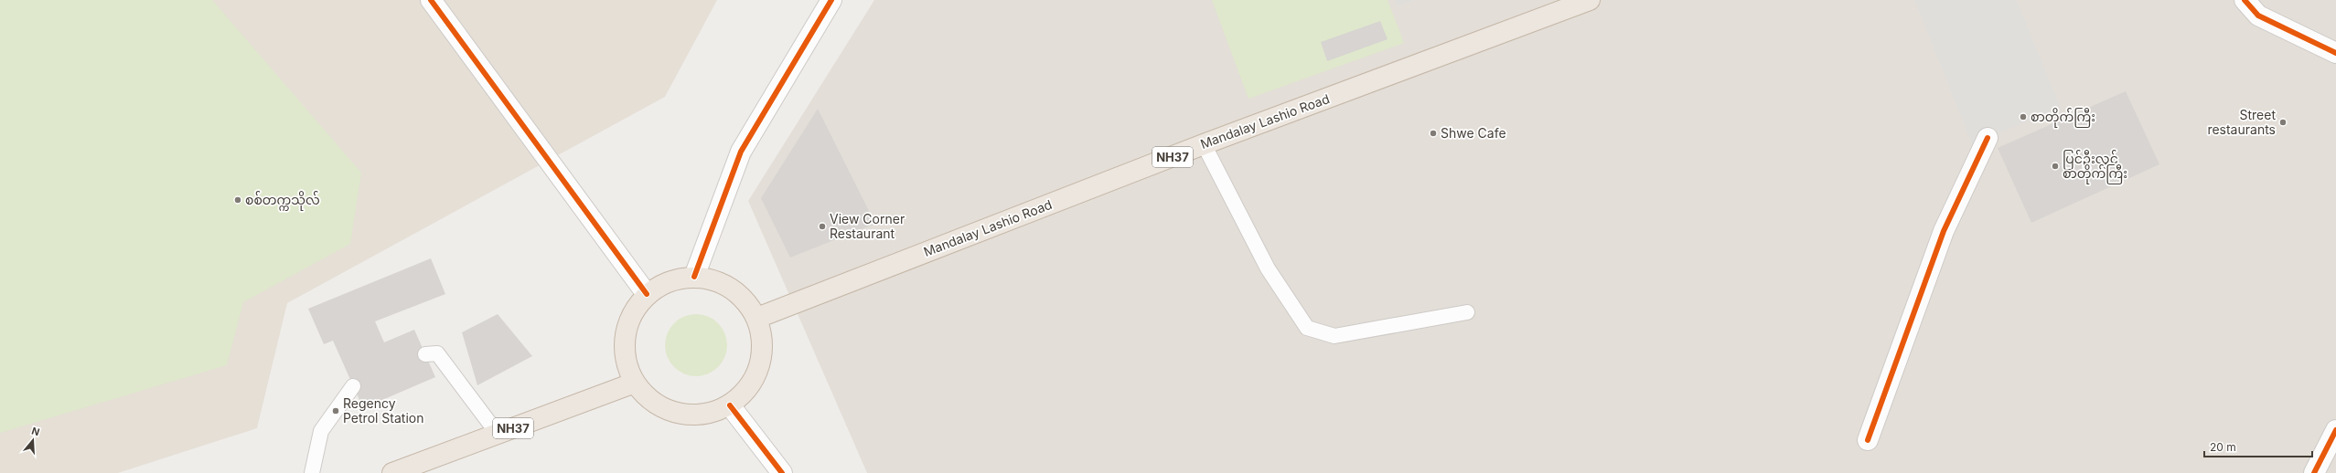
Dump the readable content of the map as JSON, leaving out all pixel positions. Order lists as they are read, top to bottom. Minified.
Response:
{"streets":{"highway":["Mandalay Lashio Road","NH37"]},"places":["စာတိုက်ကြီး","Street restaurants","Shwe Cafe","ပြင်ဦးလွင် စာတိုက်ကြီး","စစ်‌တက္ကသိုလ်","View Corner Restaurant","Regency Petrol Station"],"scale_bar":"20 m","north":"top"}
